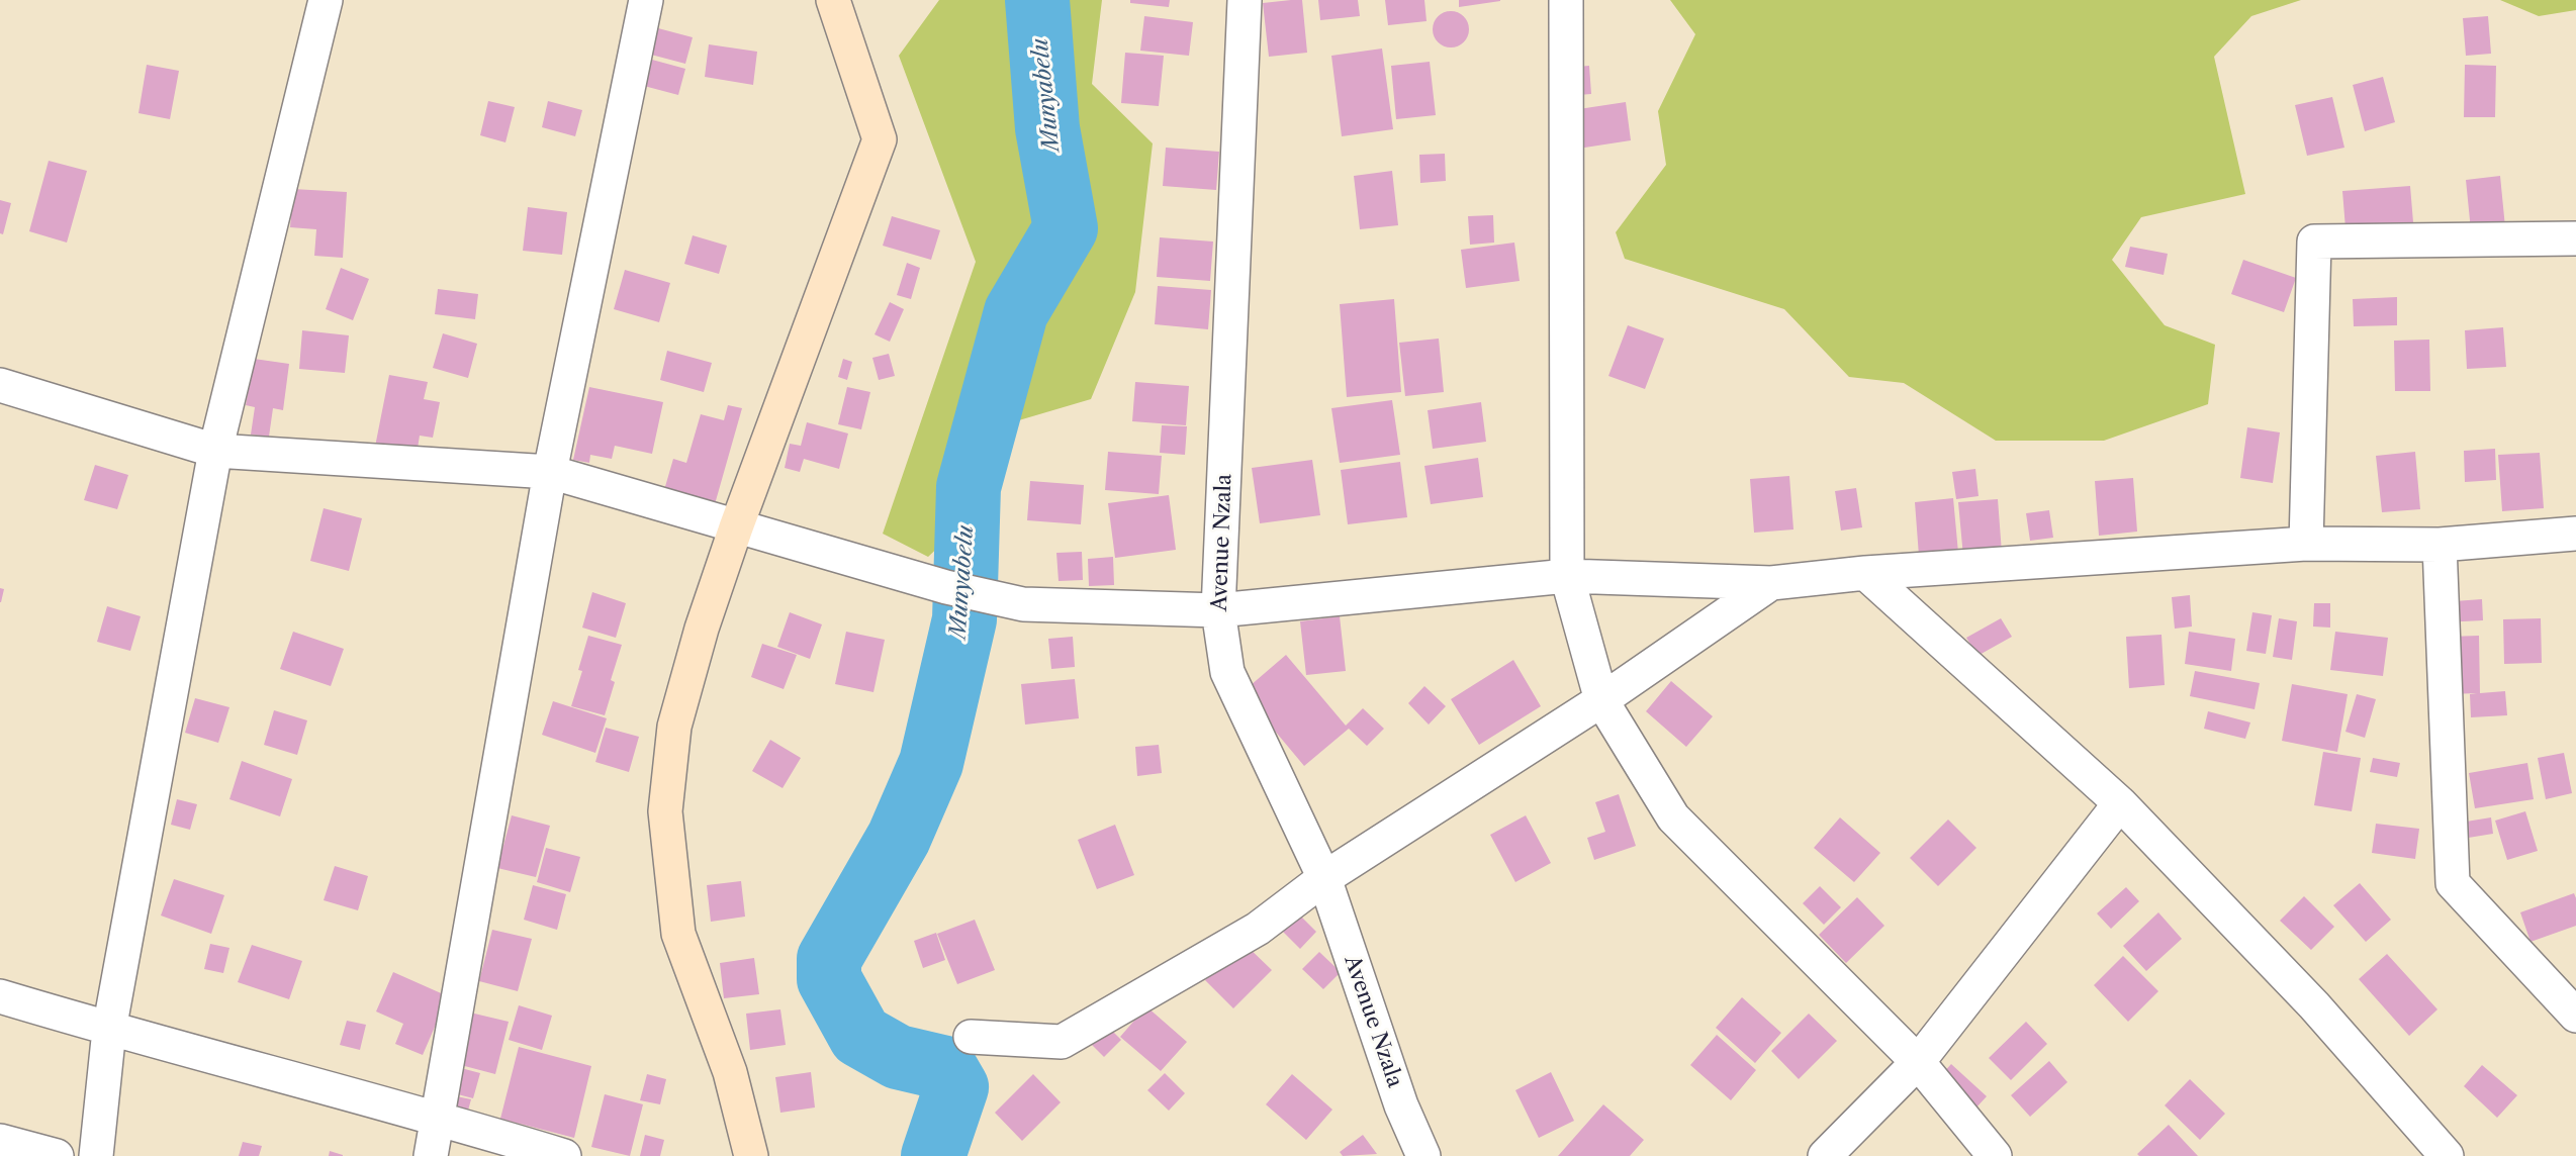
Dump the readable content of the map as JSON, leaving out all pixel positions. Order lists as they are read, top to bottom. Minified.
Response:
{"streets":{"street":["Avenue Nzala"]},"water":["Munyabelu"]}
